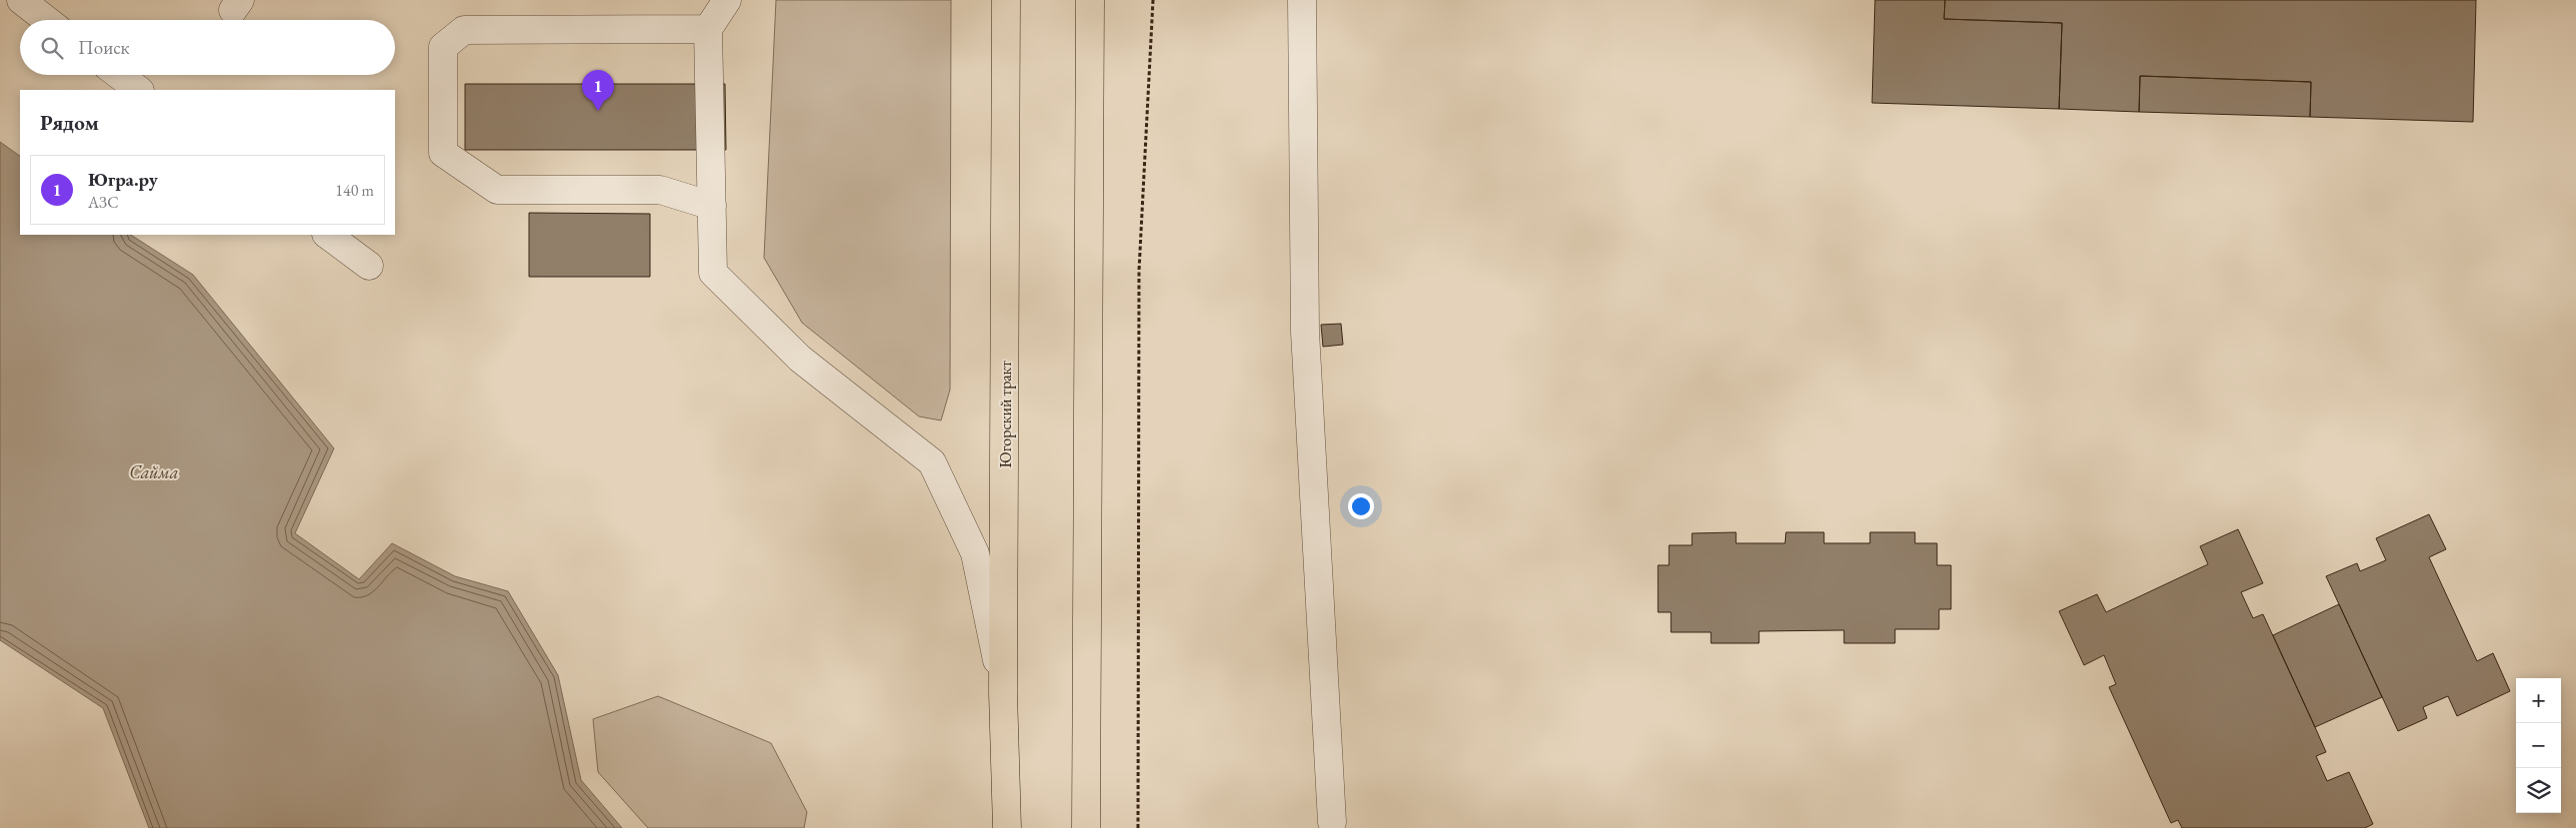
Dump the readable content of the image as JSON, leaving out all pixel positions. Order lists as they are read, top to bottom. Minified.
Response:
{"streets":{"main road":["Югорский тракт"]},"water":["Сайма"],"page":{"search":"Поиск","pins":"1","heading":"Рядом","list":[{"mark":"1","name":"Югра.ру","note":"АЗС","value":"140 m"}],"map_buttons":["+","−"]}}
